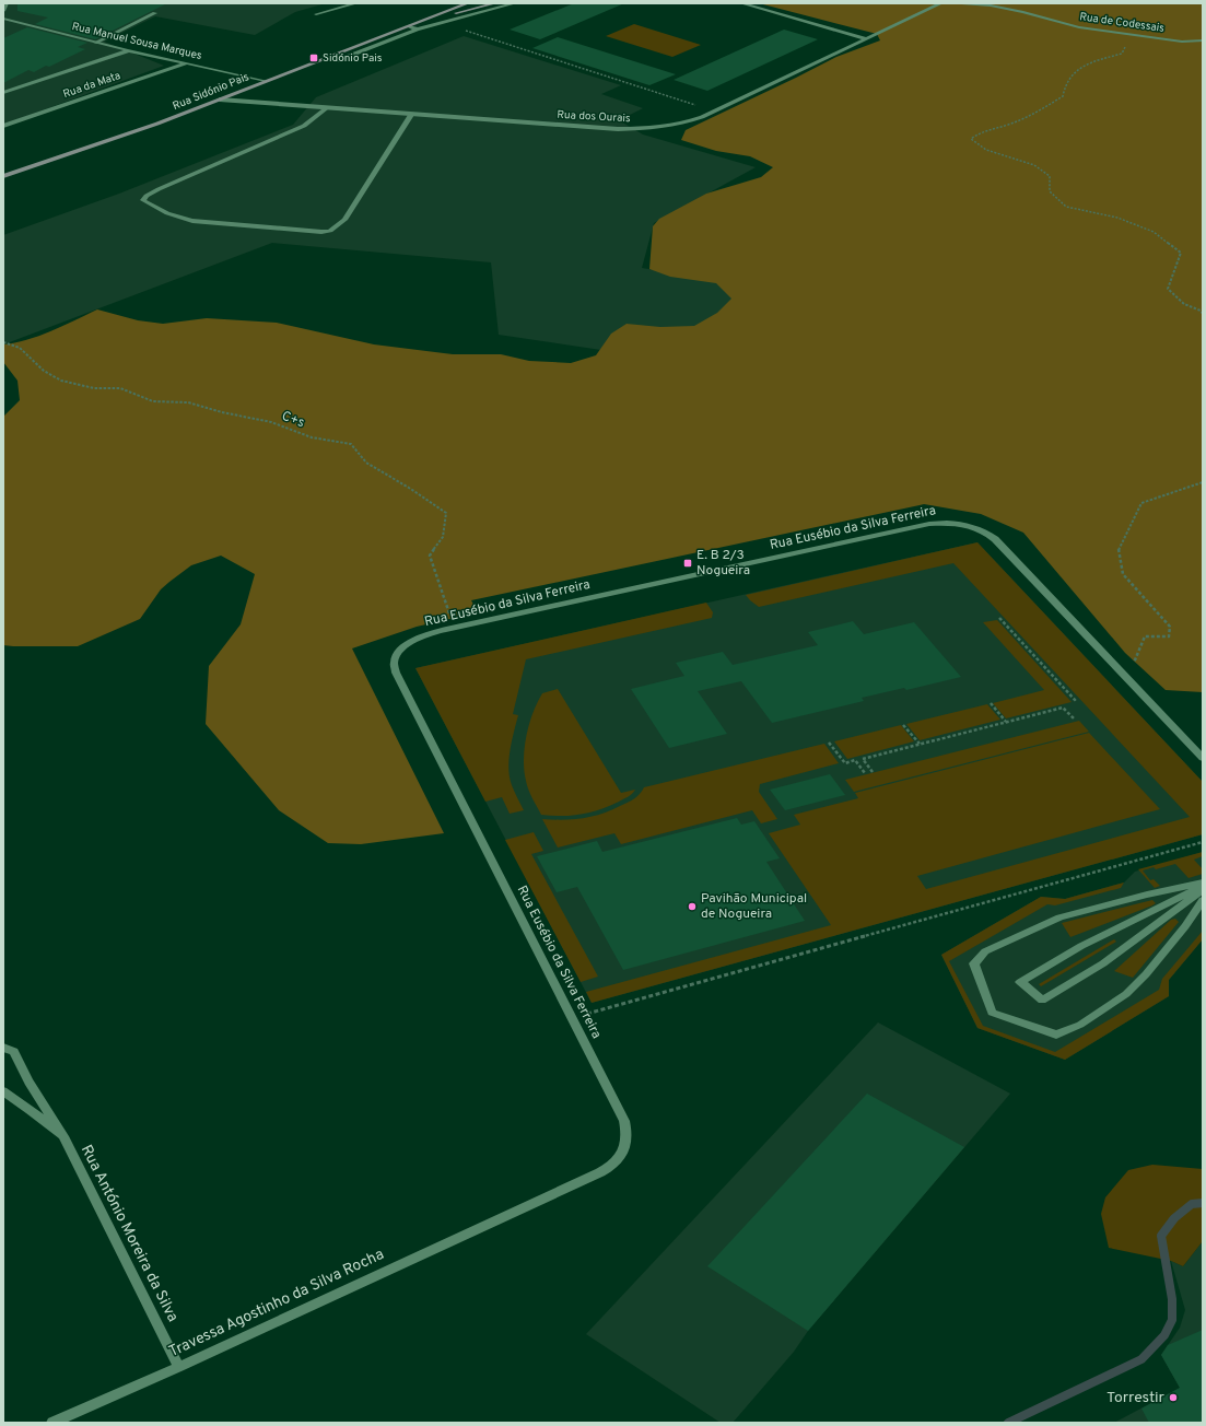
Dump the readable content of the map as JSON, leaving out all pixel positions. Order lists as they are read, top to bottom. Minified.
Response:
{"streets":{"main road":["Rua Sidónio Pais"],"street":["Rua de Codessais","Rua Manuel Sousa Marques","Rua da Mata","Rua dos Ourais","Rua Eusébio da Silva Ferreira","Rua António Moreira da Silva","Travessa Agostinho da Silva Rocha"],"path":["C+s"]},"crossings":[["Rua Manuel Sousa Marques","Rua da Mata"],["Rua Manuel Sousa Marques","Rua Sidónio Pais"],["Rua Sidónio Pais","Rua dos Ourais"],["C+s","Rua Eusébio da Silva Ferreira"],["Rua Eusébio da Silva Ferreira","Travessa Agostinho da Silva Rocha"],["Rua António Moreira da Silva","Travessa Agostinho da Silva Rocha"]],"places":{"transit":["Sidónio Pais","E. B 2/3 Nogueira"],"other":["Pavihão Municipal de Nogueira","Torrestir"]}}
